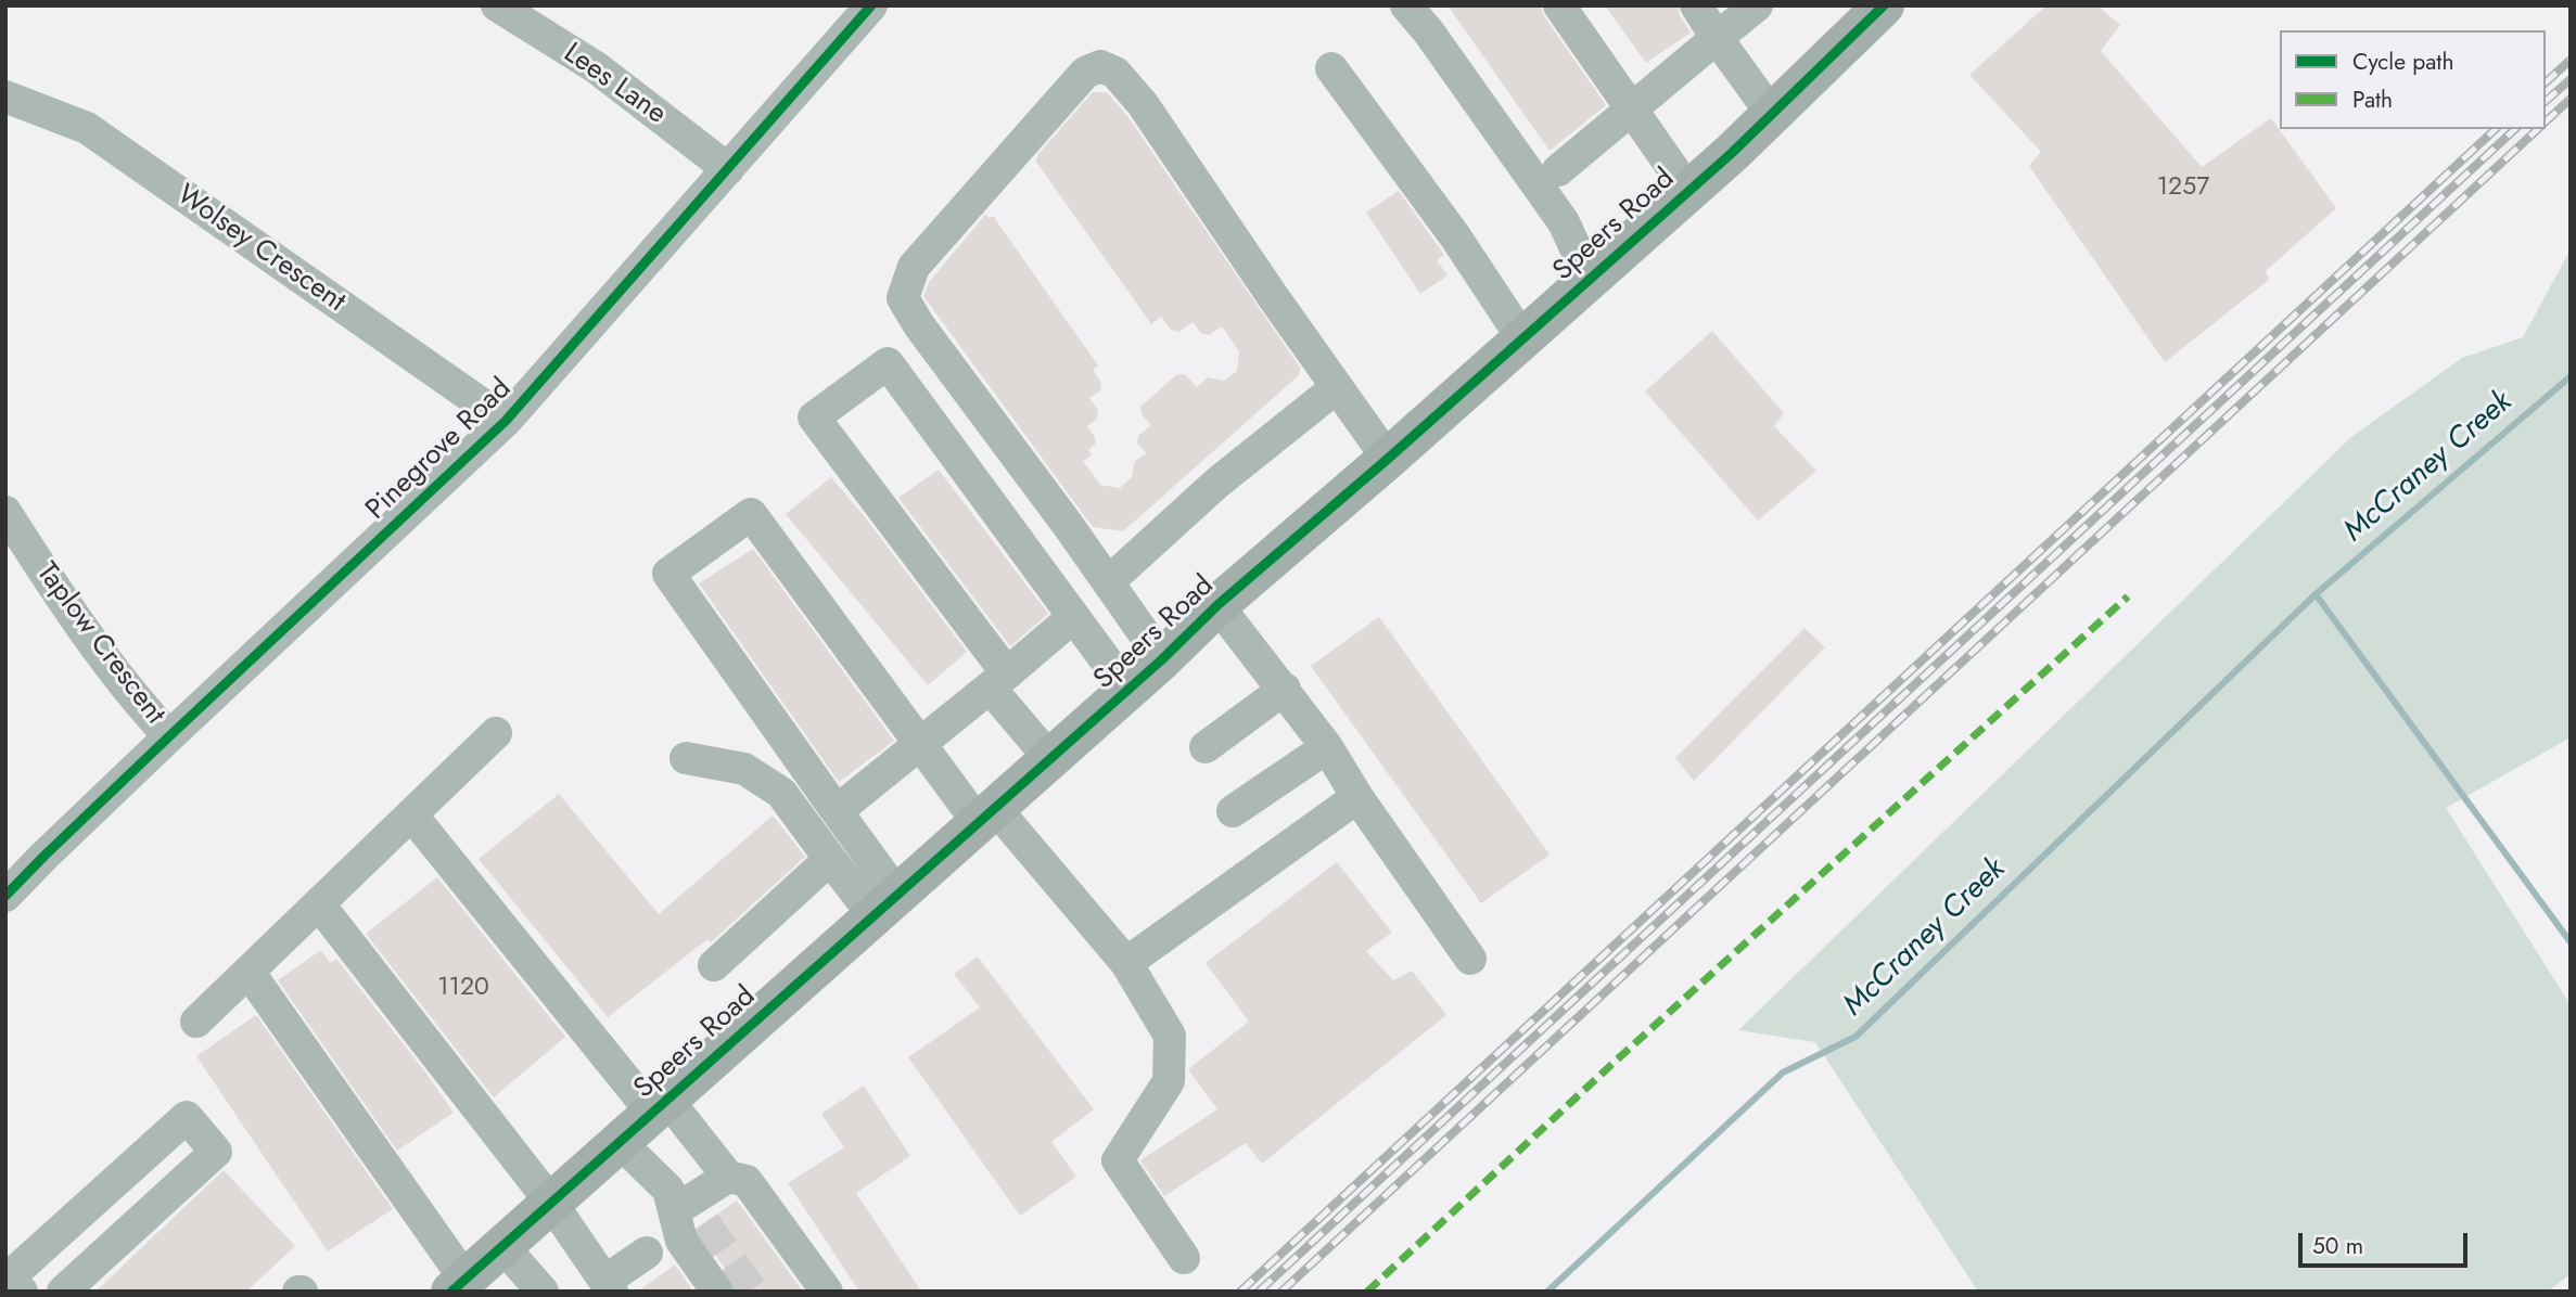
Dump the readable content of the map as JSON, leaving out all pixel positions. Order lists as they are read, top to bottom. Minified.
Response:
{"streets":{"main road":["Speers Road"],"street":["Lees Lane","Wolsey Crescent","Pinegrove Road","Taplow Crescent"]},"crossings":[["Lees Lane","Pinegrove Road"],["Wolsey Crescent","Pinegrove Road"],["Pinegrove Road","Taplow Crescent"]],"water":["McCraney Creek"],"house_numbers":["1257","1120"],"legend":["Cycle path","Path"],"scale_bar":"50 m"}
